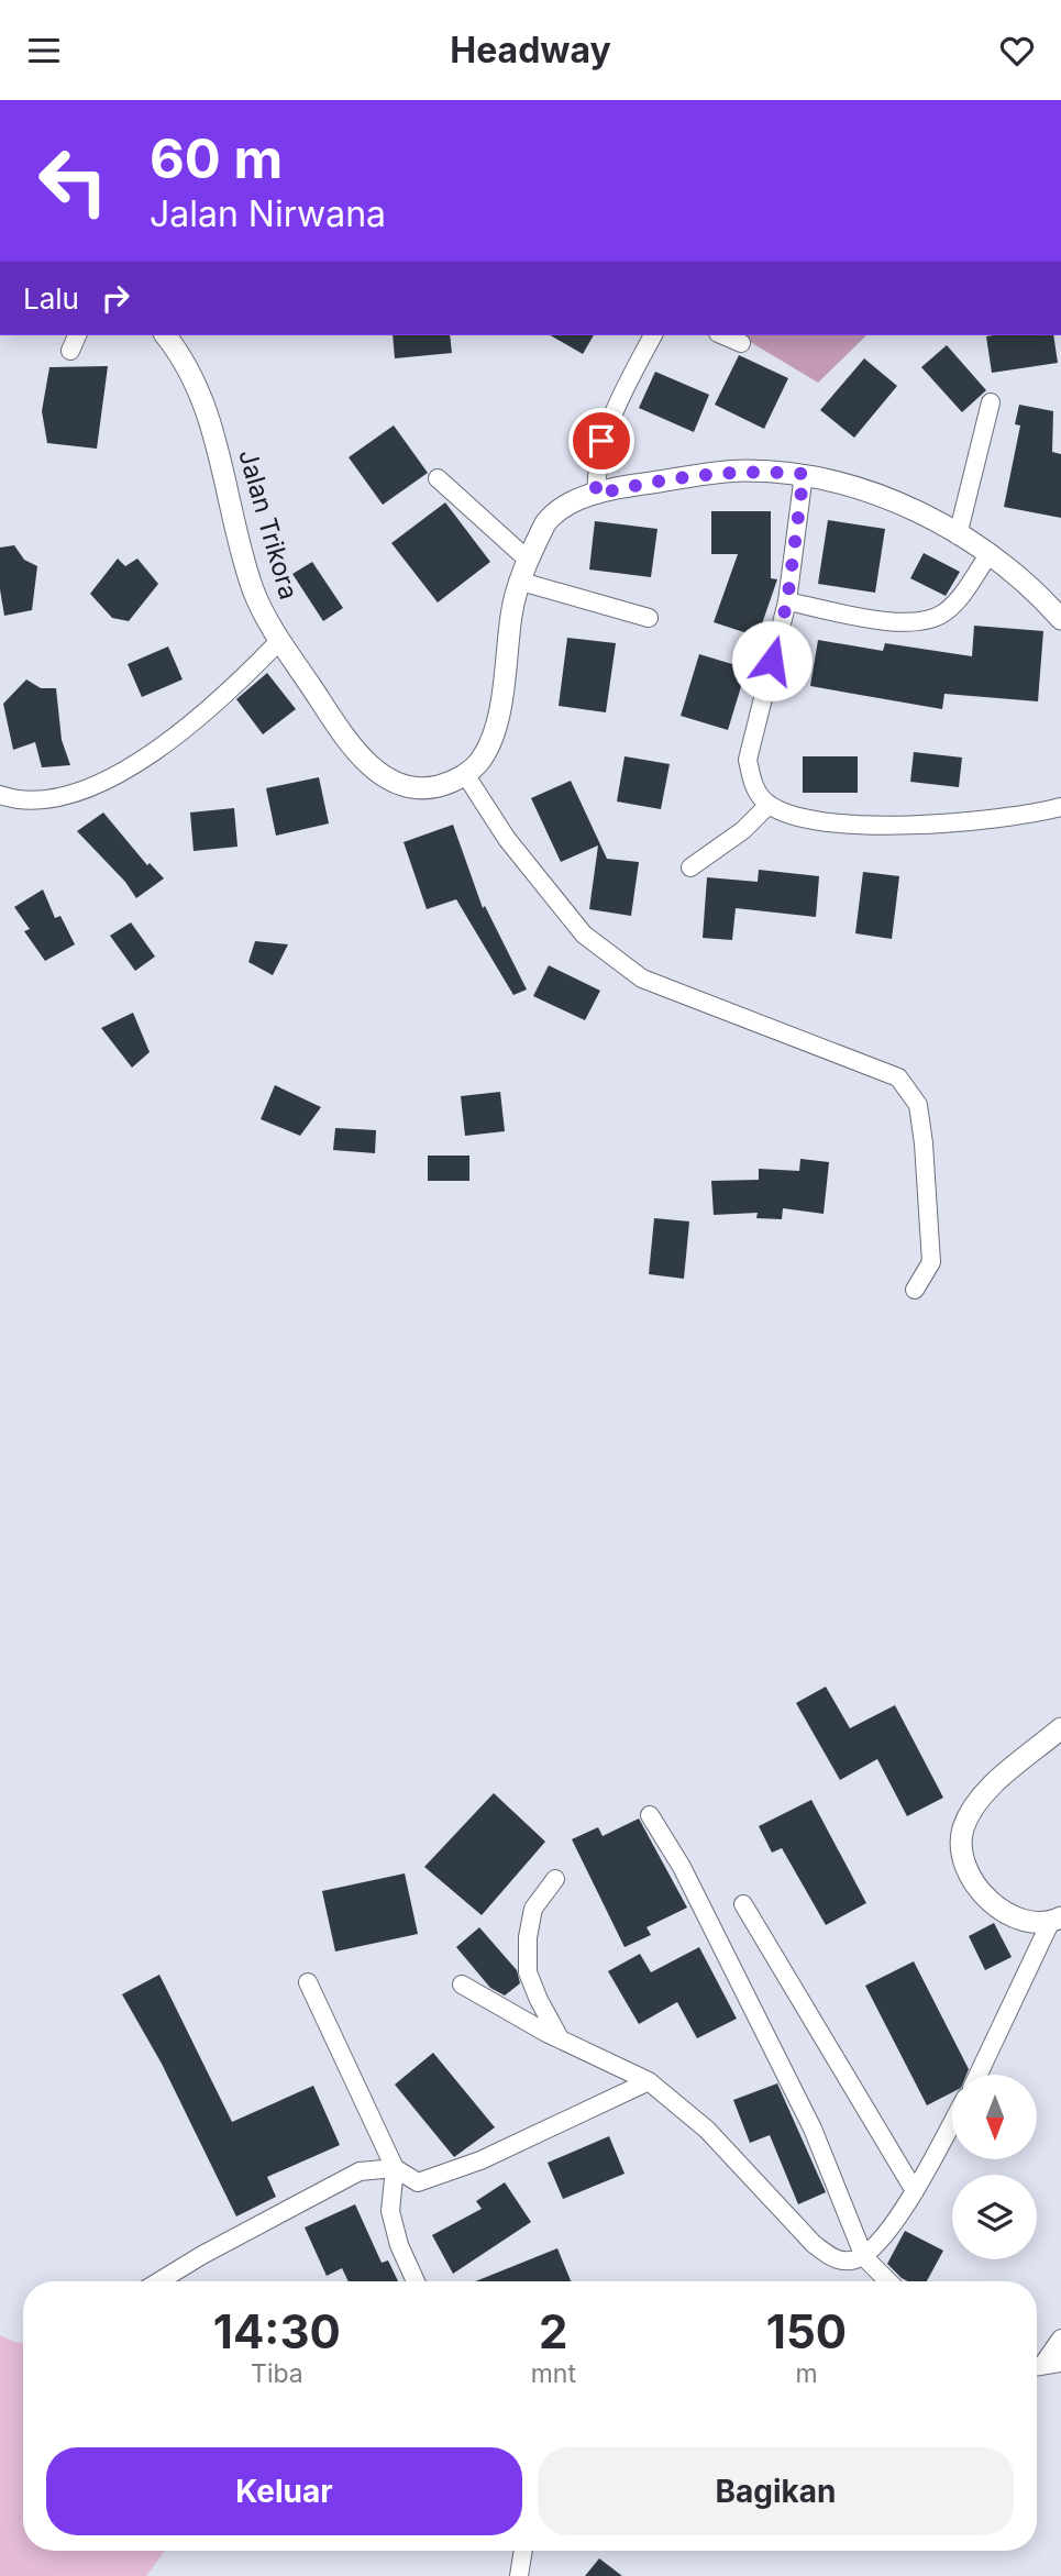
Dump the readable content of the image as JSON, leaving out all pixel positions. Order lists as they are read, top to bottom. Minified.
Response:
{"streets":{"street":["Jalan Trikora"]},"north":"bottom","page":{"header":"Headway","turn":["60 m","Jalan Nirwana"],"then":"Lalu","eta":["14:30","Tiba","2","mnt","150","m"],"buttons":["Keluar","Bagikan"]}}
